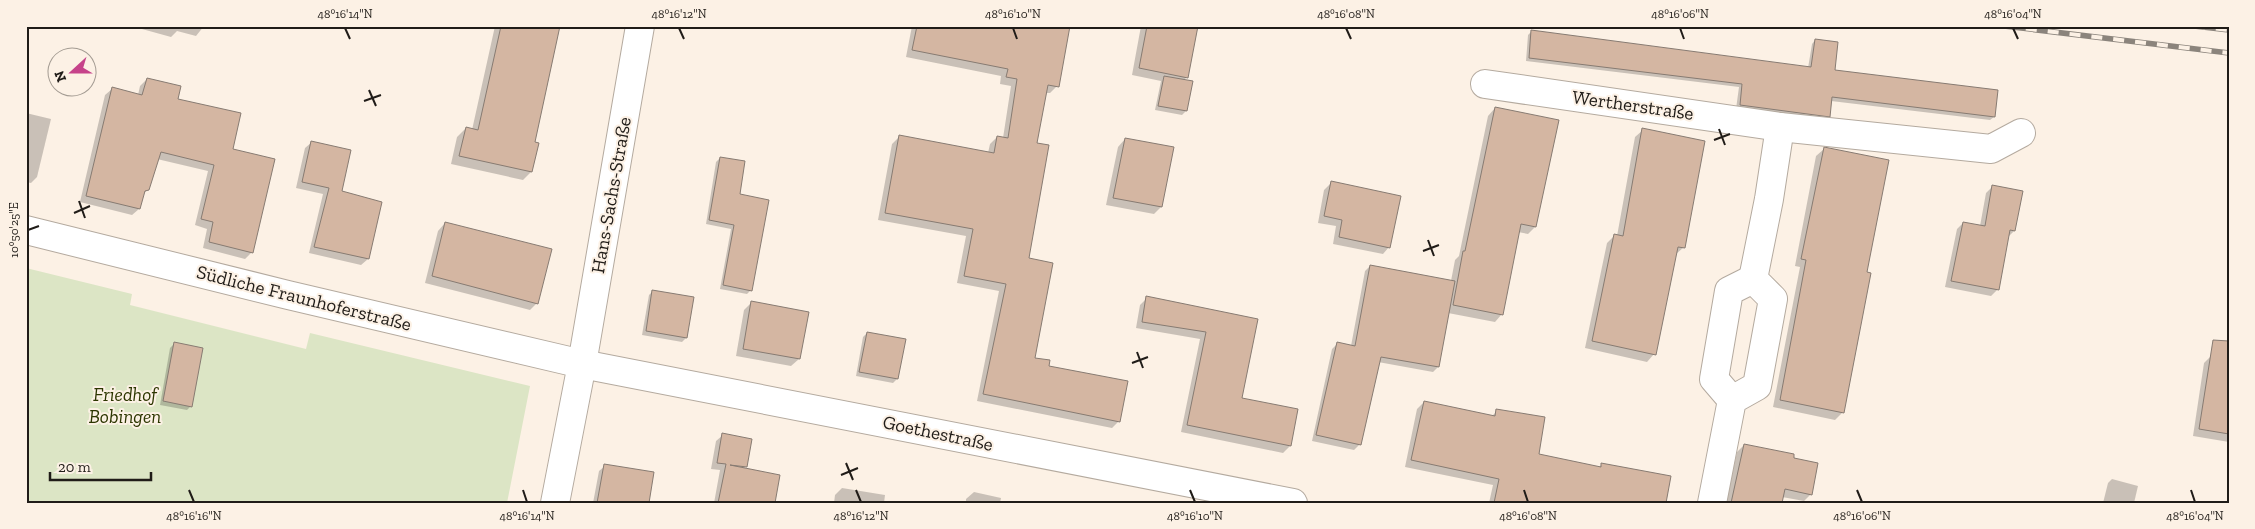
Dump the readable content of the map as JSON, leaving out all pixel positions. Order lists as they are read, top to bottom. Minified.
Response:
{"streets":{"street":["Wertherstraße","Hans-Sachs-Straße","Südliche Fraunhoferstraße","Goethestraße"]},"crossings":[["Hans-Sachs-Straße","Südliche Fraunhoferstraße"],["Hans-Sachs-Straße","Goethestraße"],["Südliche Fraunhoferstraße","Goethestraße"]],"parks":["Friedhof Bobingen"],"scale_bar":"20 m","north":"left","coordinates":["48°16'14\"N","48°16'12\"N","48°16'10\"N","48°16'08\"N","48°16'06\"N","48°16'04\"N","10°50'25\"E","48°16'16\"N"]}
